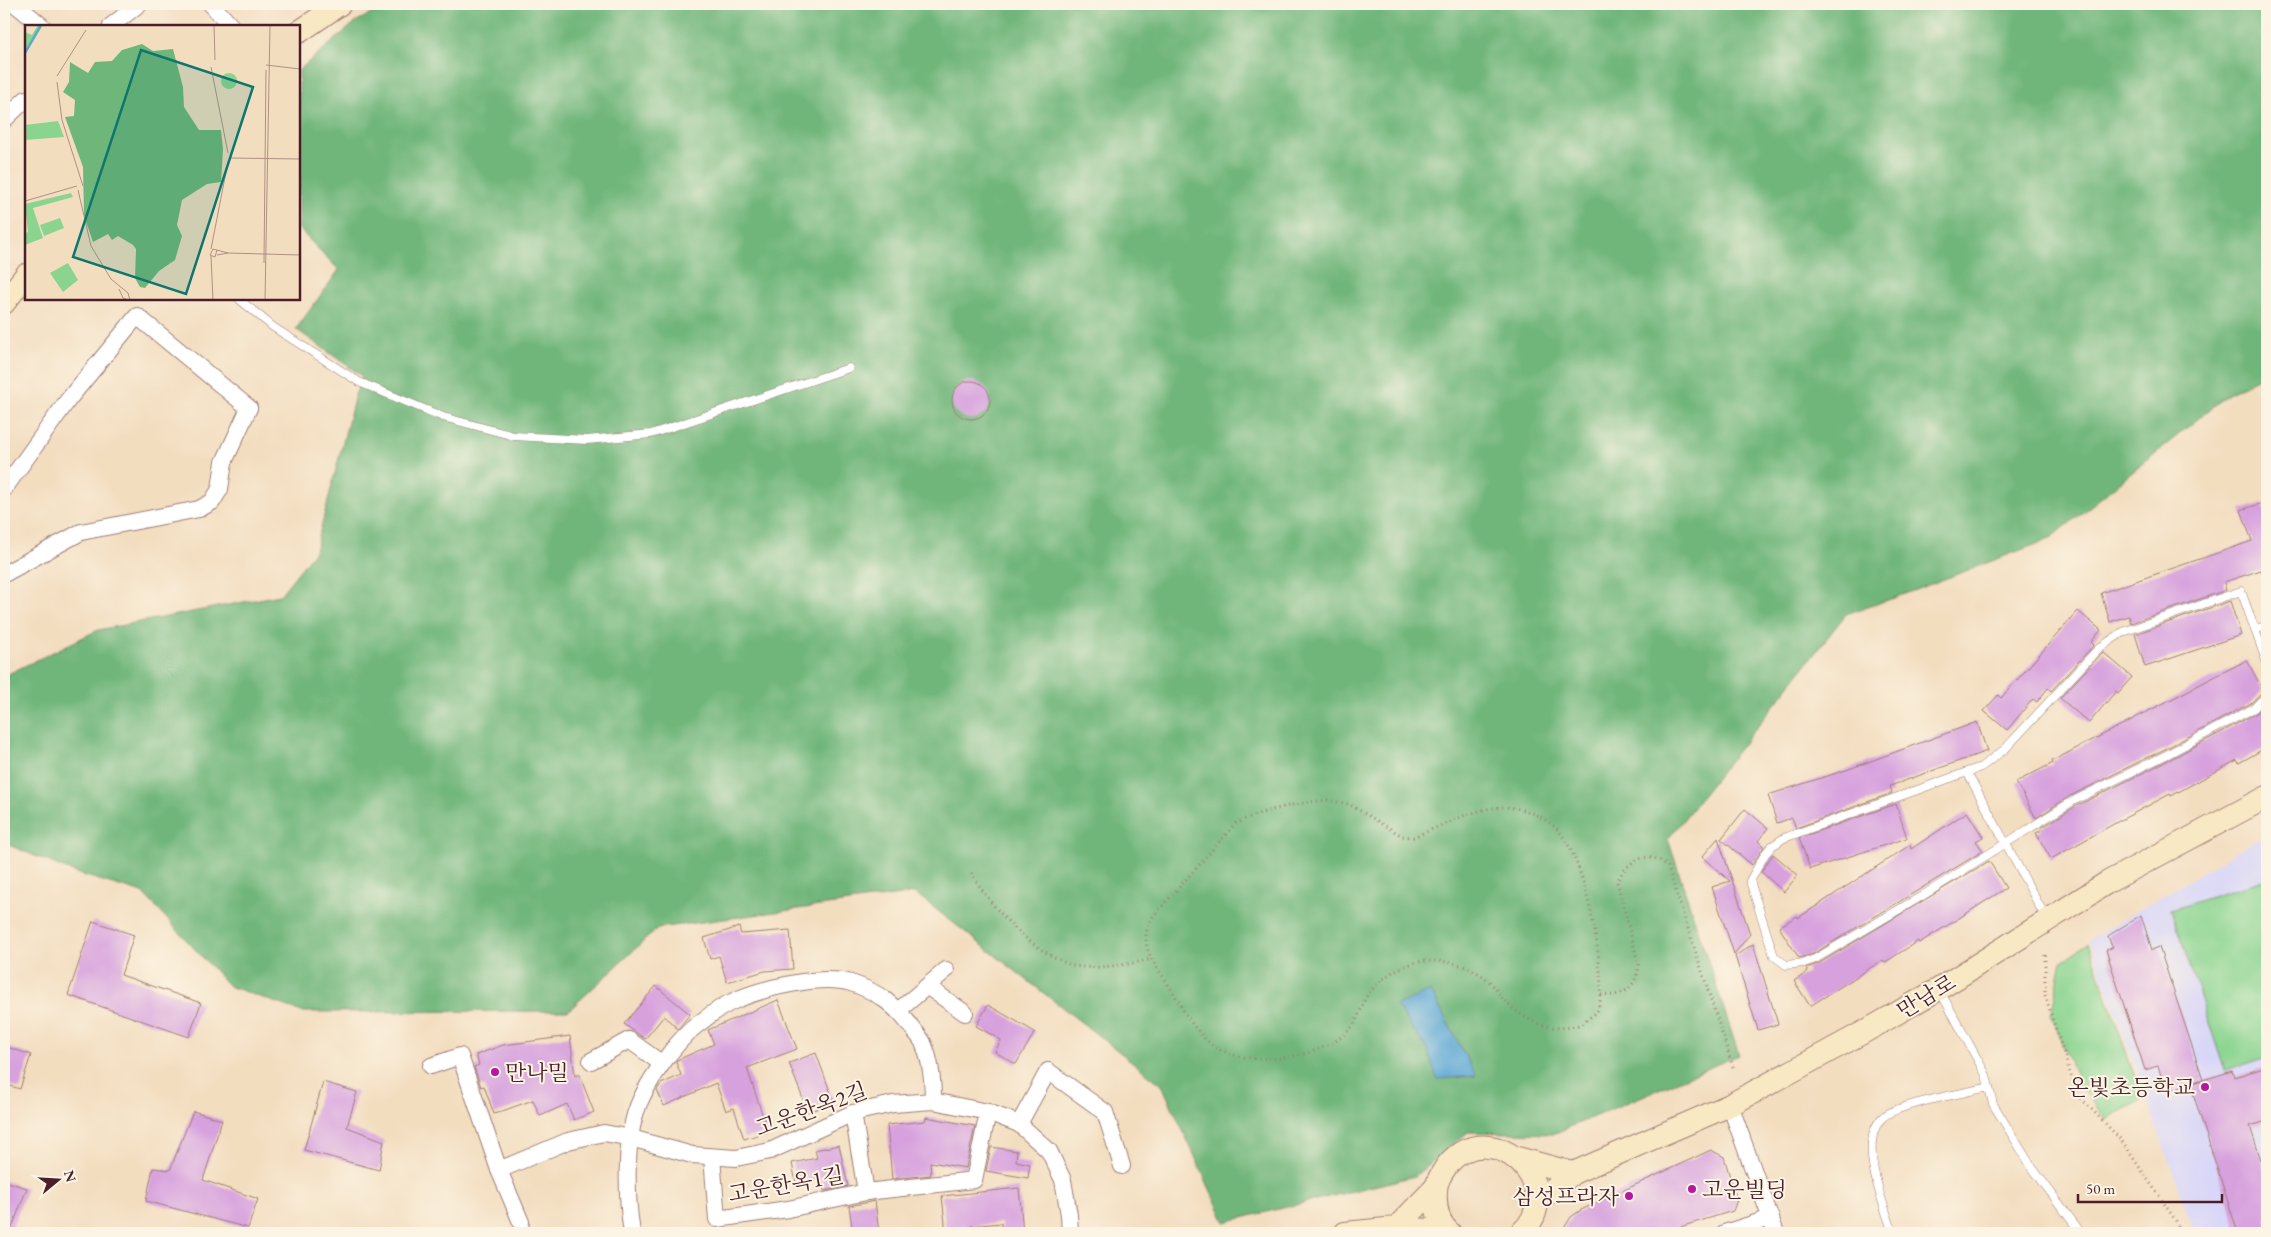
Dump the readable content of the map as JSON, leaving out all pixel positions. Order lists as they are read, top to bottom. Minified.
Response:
{"streets":{"street":["만남로","고운한옥2길","고운한옥1길"]},"crossings":[["고운한옥2길","고운한옥1길"]],"places":["만나밀","온빛초등학교","고운빌딩","삼성프라자"],"scale_bar":"50 m","north":"right"}
